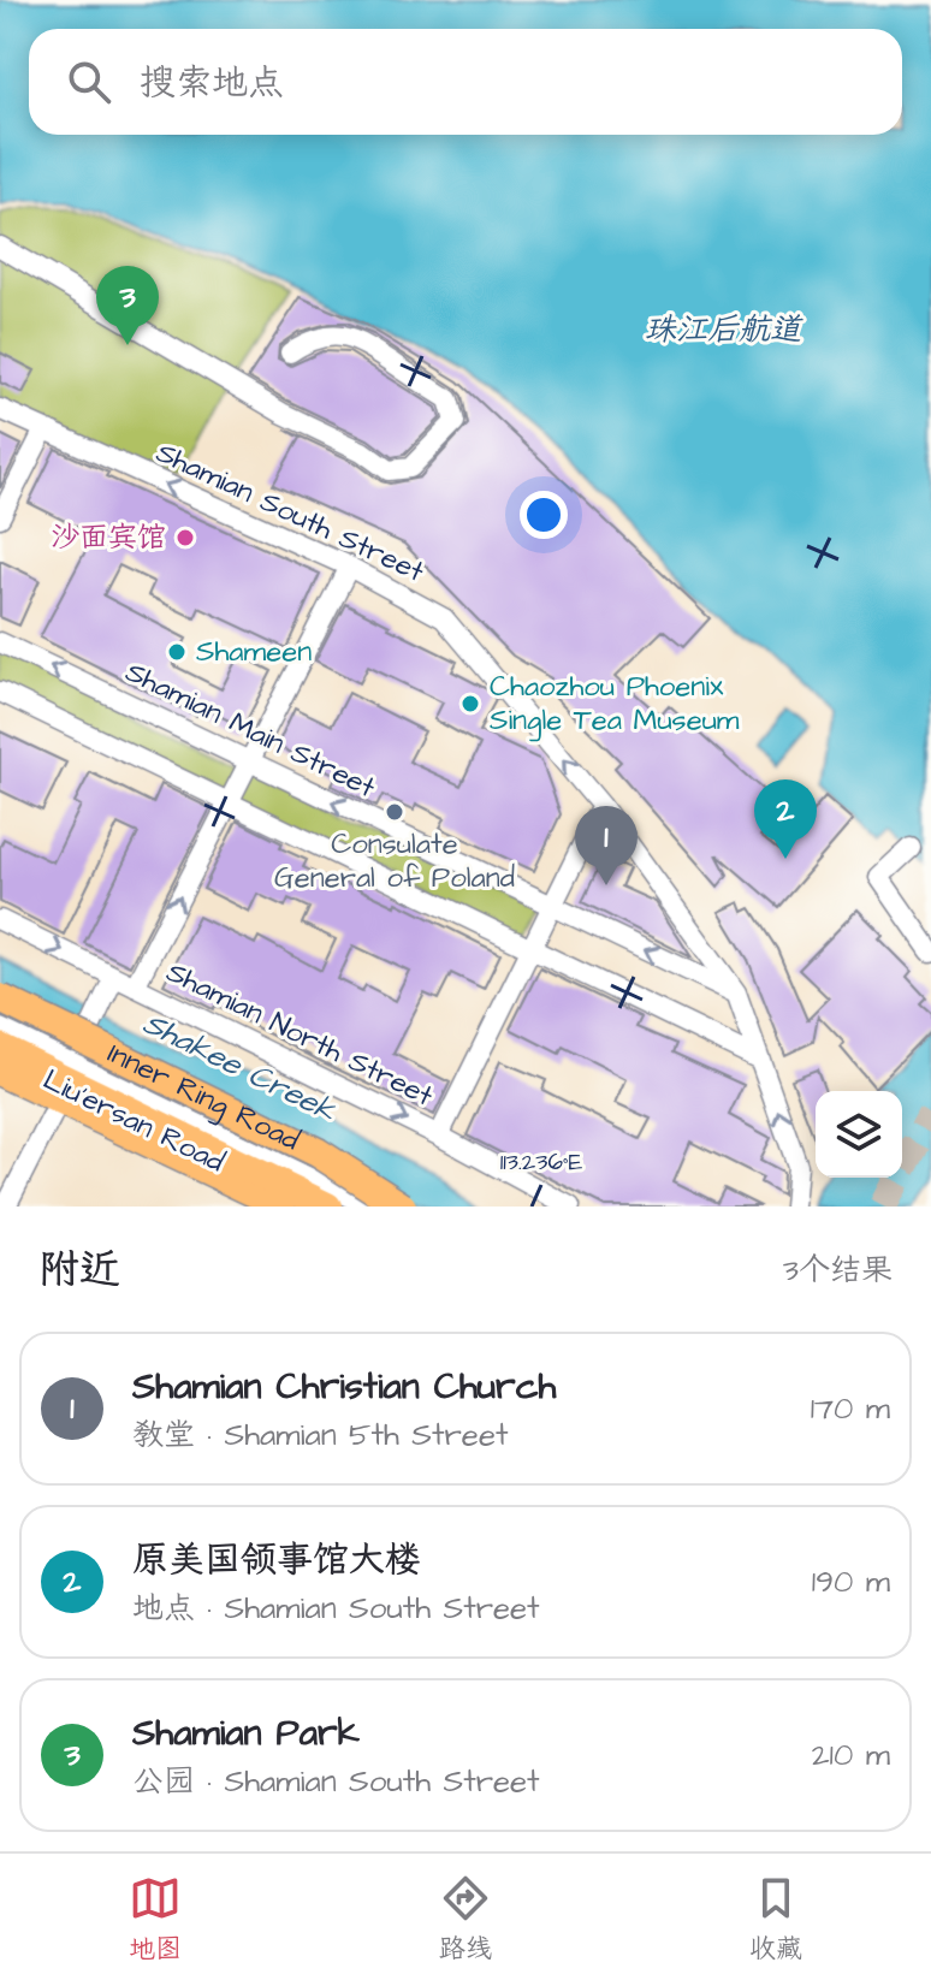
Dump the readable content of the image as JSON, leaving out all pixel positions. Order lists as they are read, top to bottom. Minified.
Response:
{"streets":{"highway":["Inner Ring Road"],"main road":["Liu'ersan Road"],"street":["Shamian South Street","Shamian Main Street","Shamian North Street"]},"crossings":[["Shamian South Street","Shamian Main Street"]],"one_way":["Shamian South Street","Shamian North Street"],"water":["珠江后航道","Shakee Creek"],"places":["沙面宾馆","Shameen","Chaozhou Phoenix Single Tea Museum","Consulate General of Poland"],"page":{"search":"搜索地点","pins":["3","2","1"],"heading":["附近","3个结果"],"list":[{"mark":"1","name":"Shamian Christian Church","note":"教堂 · Shamian 5th Street","value":"170 m"},{"mark":"2","name":"原美国领事馆大楼","note":"地点 · Shamian South Street","value":"190 m"},{"mark":"3","name":"Shamian Park","note":"公园 · Shamian South Street","value":"210 m"}],"nav":["地图","路线","收藏"]},"coordinates":["113.236°E"]}
